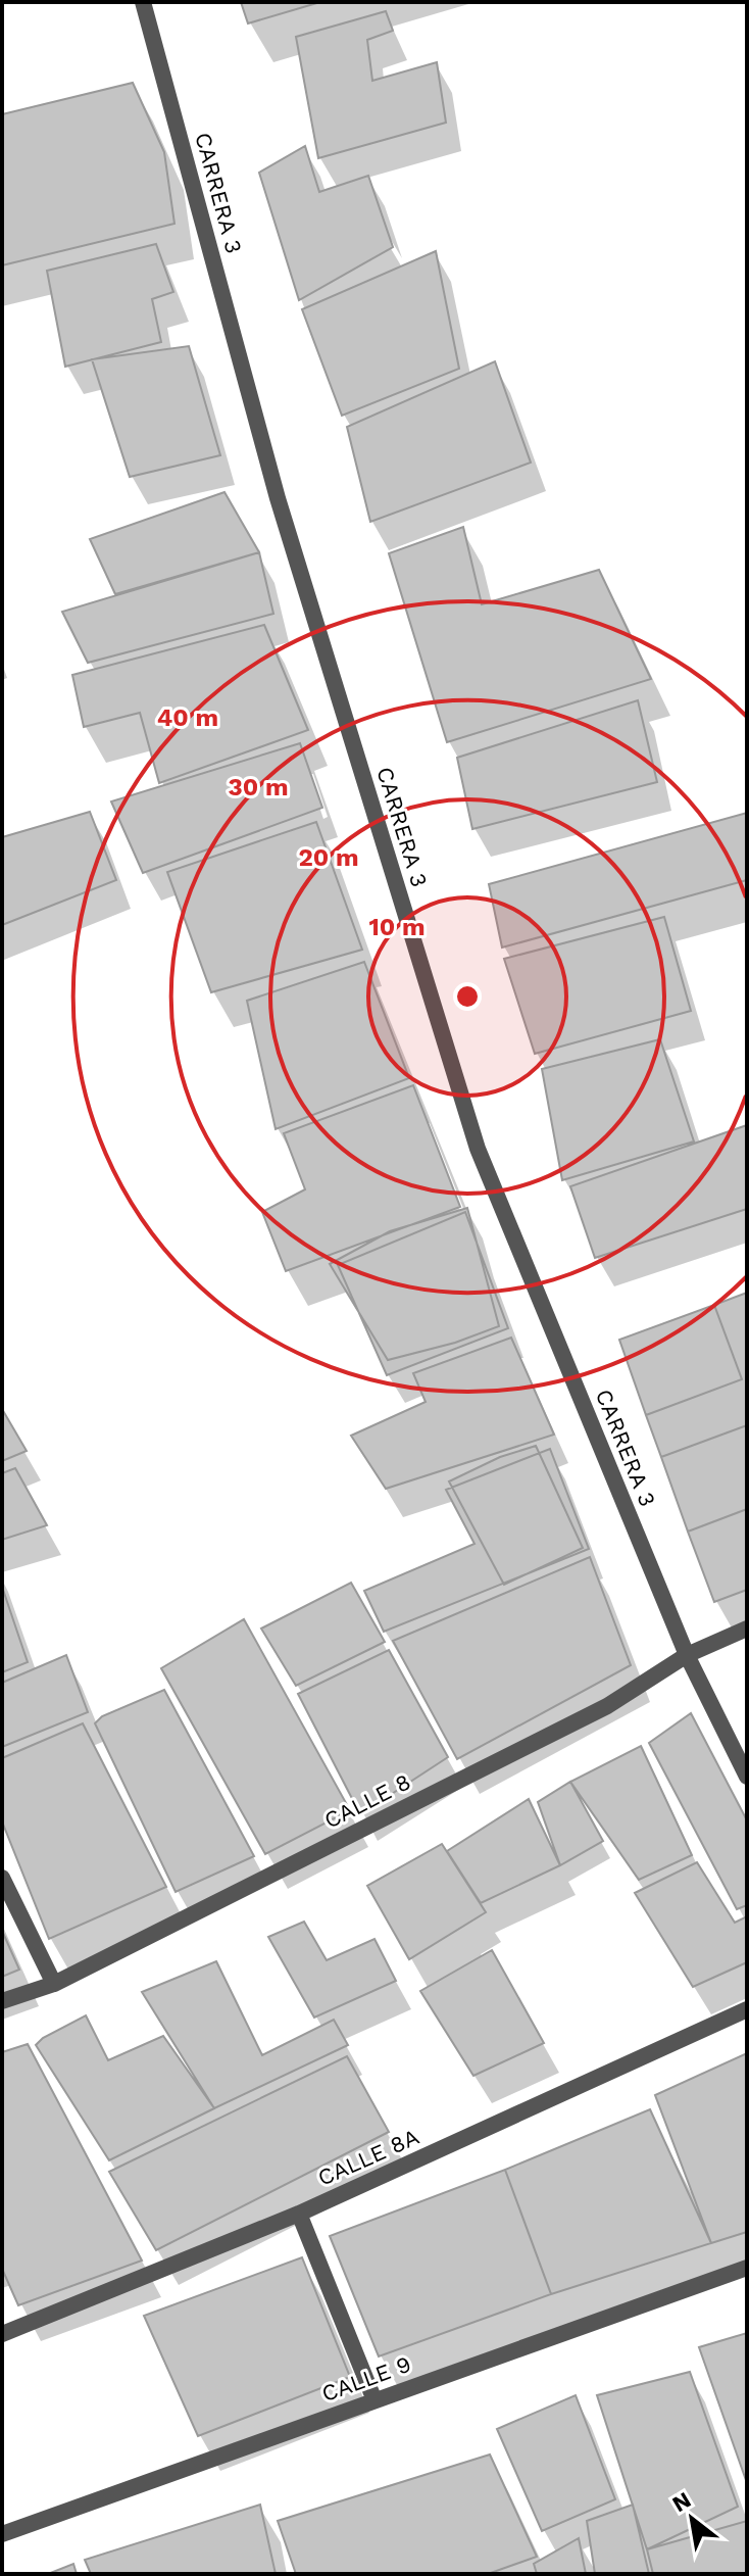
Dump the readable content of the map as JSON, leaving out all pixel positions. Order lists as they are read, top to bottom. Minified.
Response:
{"streets":{"street":["CARRERA 3","CALLE 8","CALLE 8A","CALLE 9"]},"crossings":[["CARRERA 3","CALLE 8"]],"north":"top left","rings":["40 m","30 m","20 m","10 m"]}
